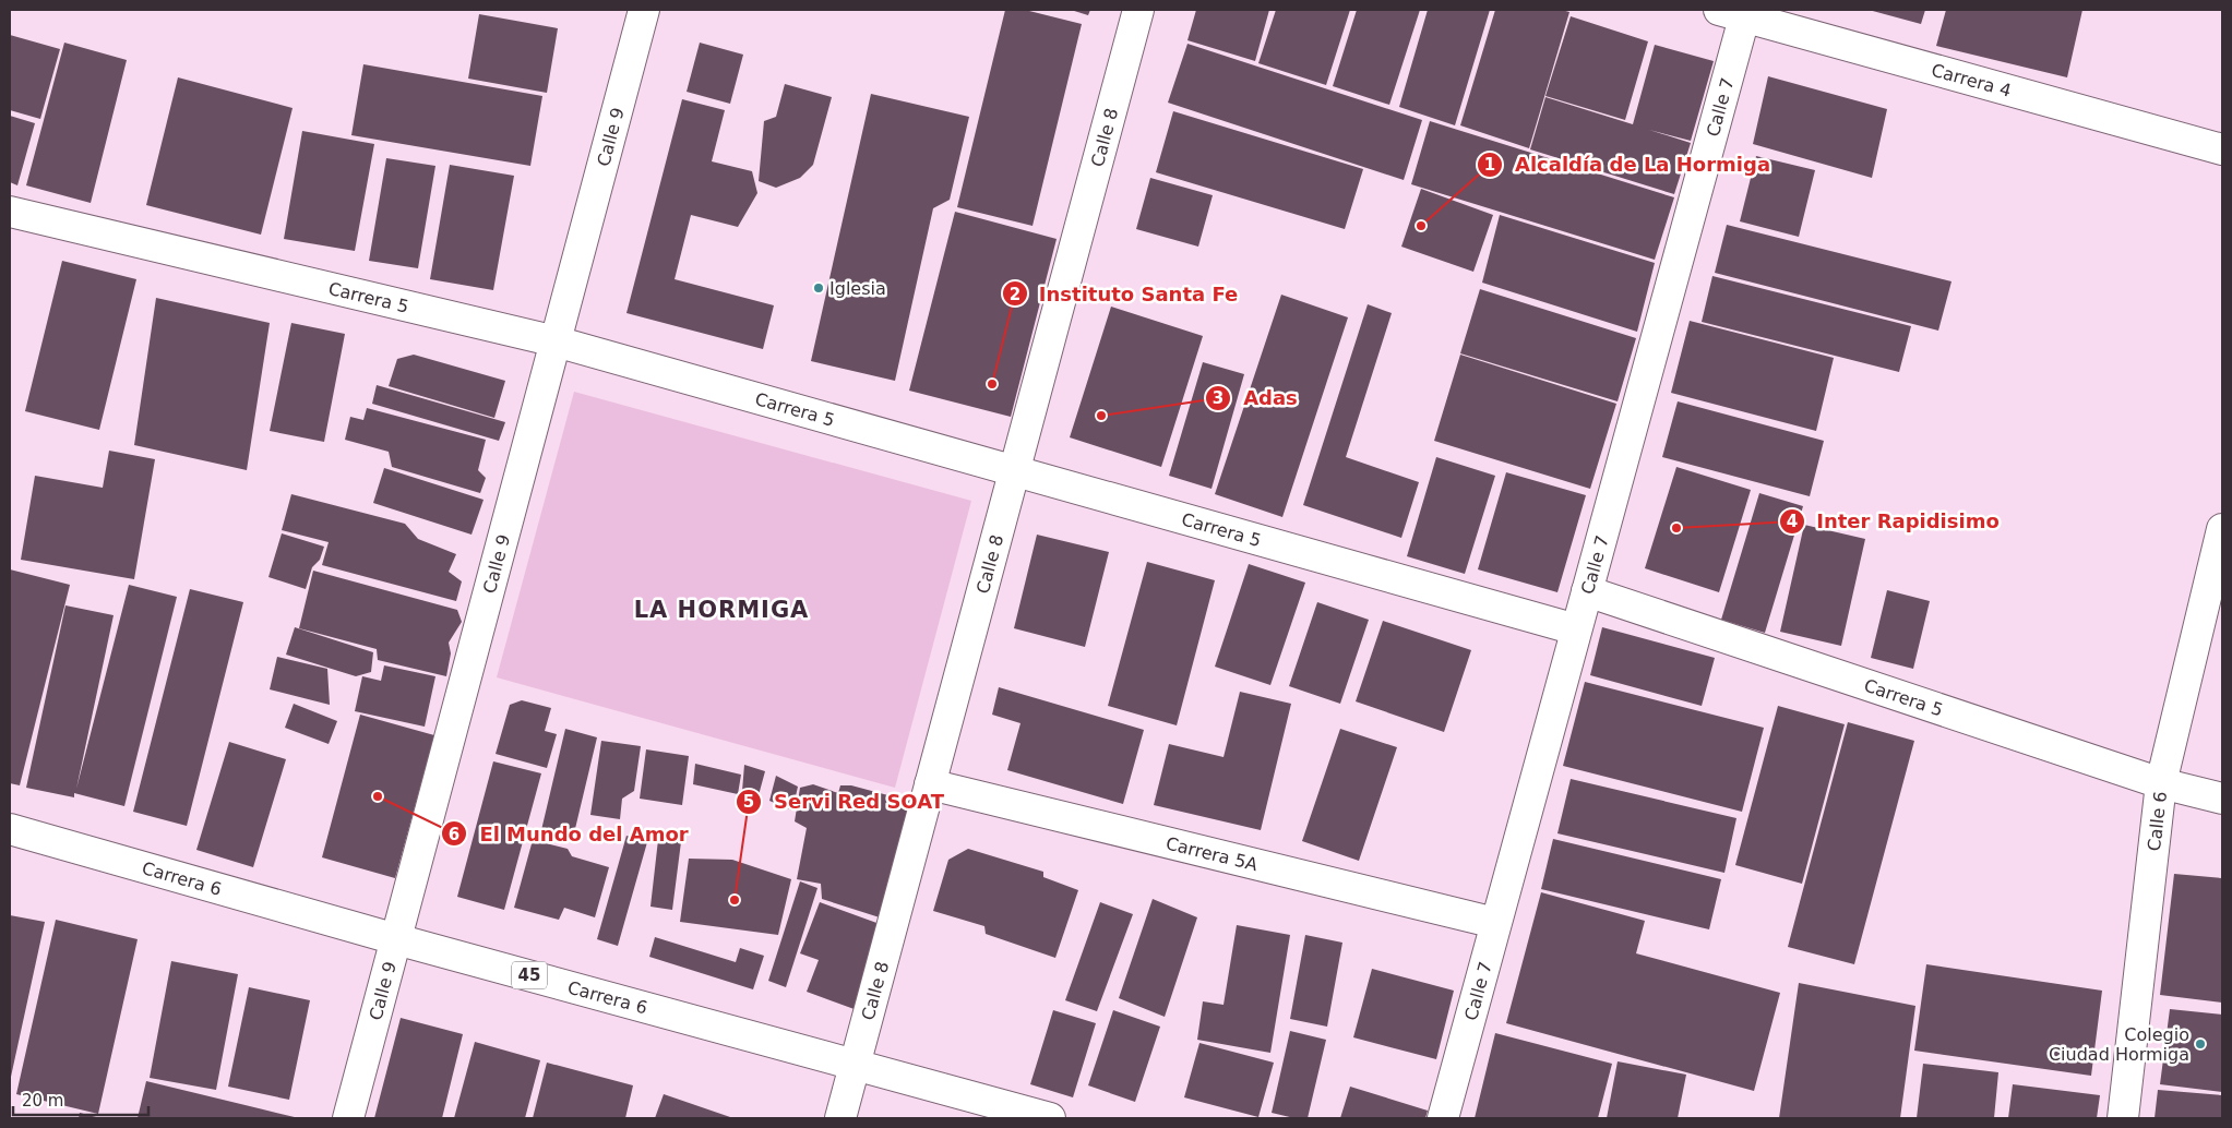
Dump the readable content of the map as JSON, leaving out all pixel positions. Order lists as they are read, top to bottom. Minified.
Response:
{"streets":{"street":["Carrera 4","Calle 7","Calle 9","Calle 8","Carrera 5","Calle 6","Carrera 5A","Carrera 6","45"]},"crossings":[["Carrera 4","Calle 7"],["Calle 7","Carrera 5"],["Calle 7","Carrera 5A"],["Calle 9","Carrera 5"],["Calle 9","Carrera 6"],["Calle 8","Carrera 5"],["Calle 8","Carrera 5A"],["Calle 8","Carrera 6"],["Carrera 5","Calle 6"]],"districts":["LA HORMIGA"],"places":["Alcaldía de La Hormiga","Iglesia","Instituto Santa Fe","Adas","Inter Rapidisimo","El Mundo del Amor","Servi Red SOAT","Colegio Ciudad Hormiga"],"scale_bar":"20 m"}
